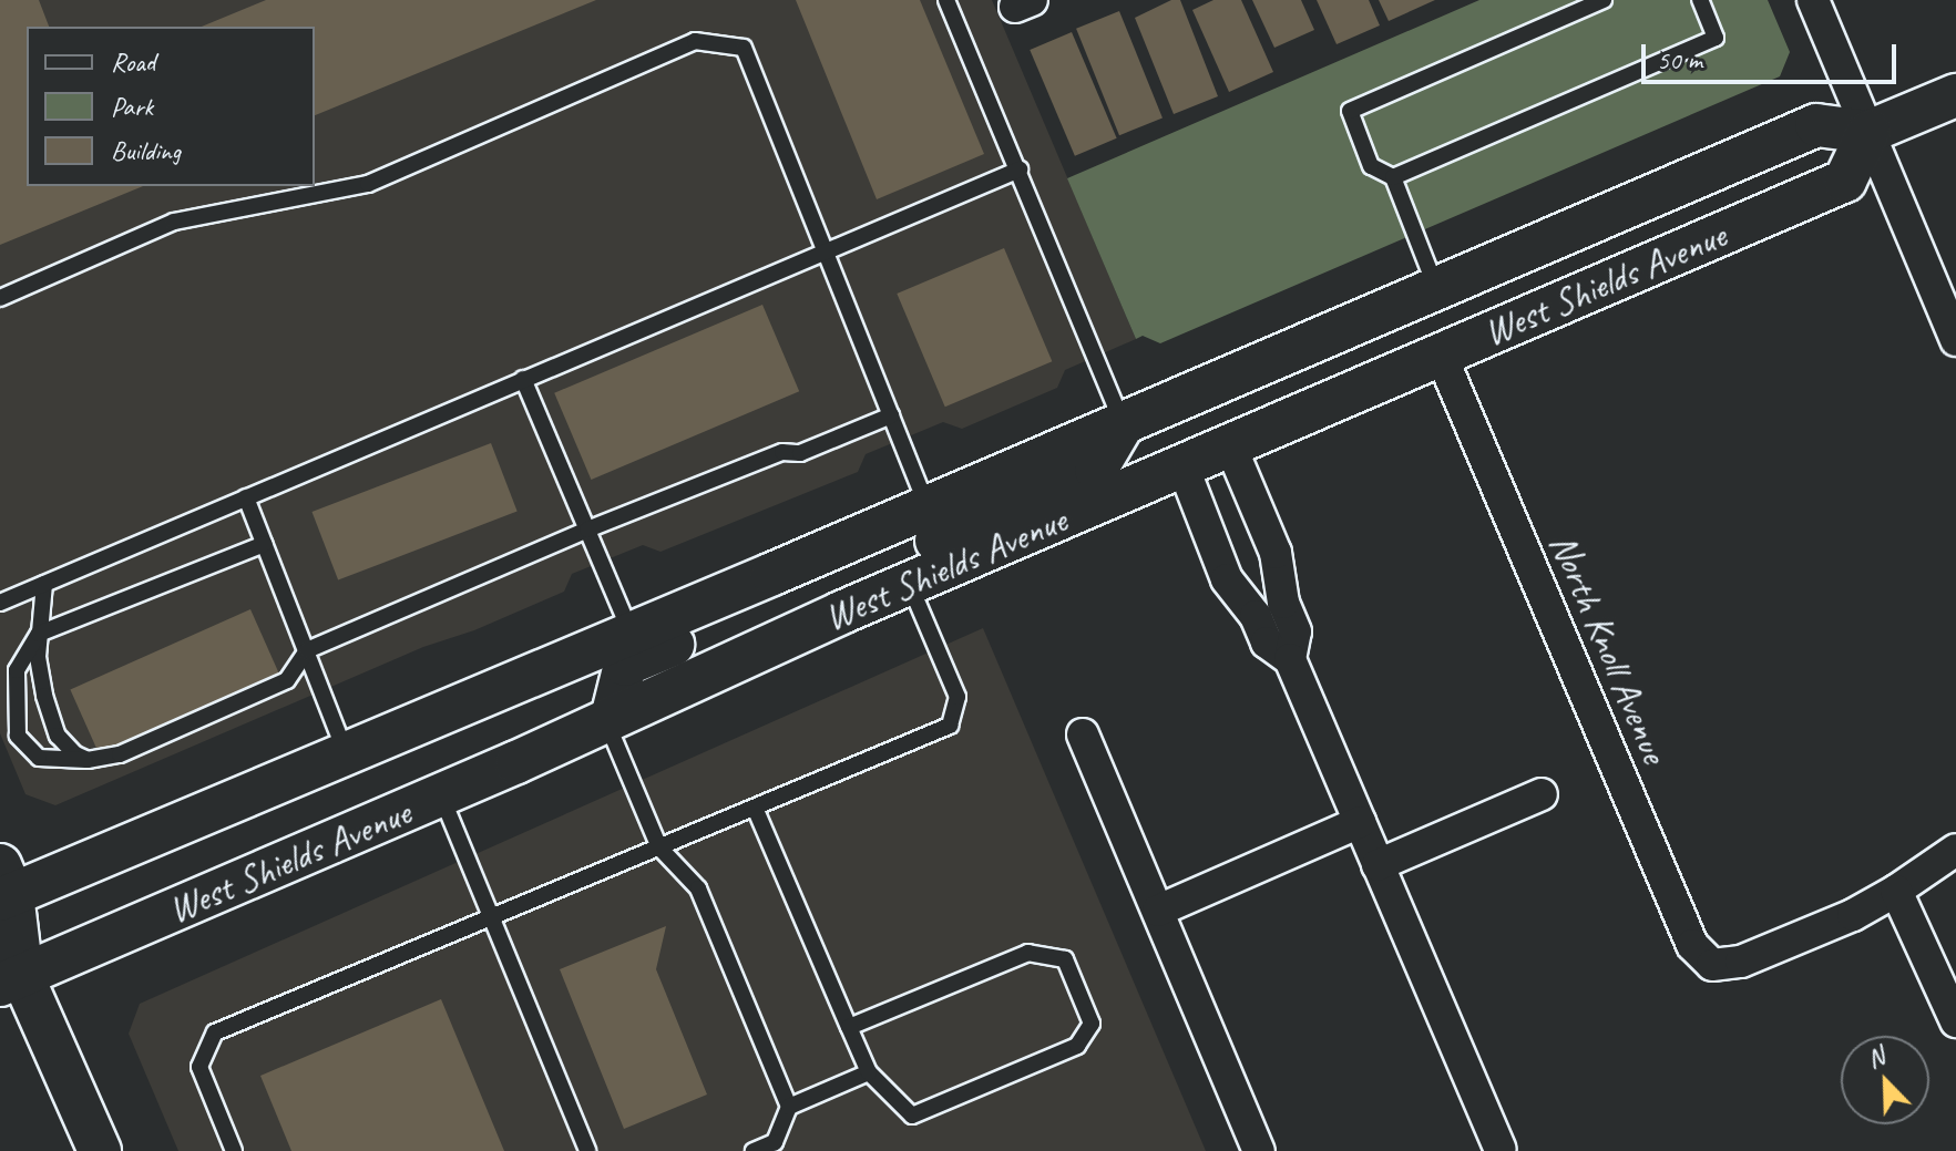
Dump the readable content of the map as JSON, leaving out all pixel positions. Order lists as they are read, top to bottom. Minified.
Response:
{"streets":{"street":["West Shields Avenue","North Knoll Avenue"]},"crossings":[["West Shields Avenue","North Knoll Avenue"]],"legend":["Road","Park","Building"],"scale_bar":"50 m","north":"top left"}
